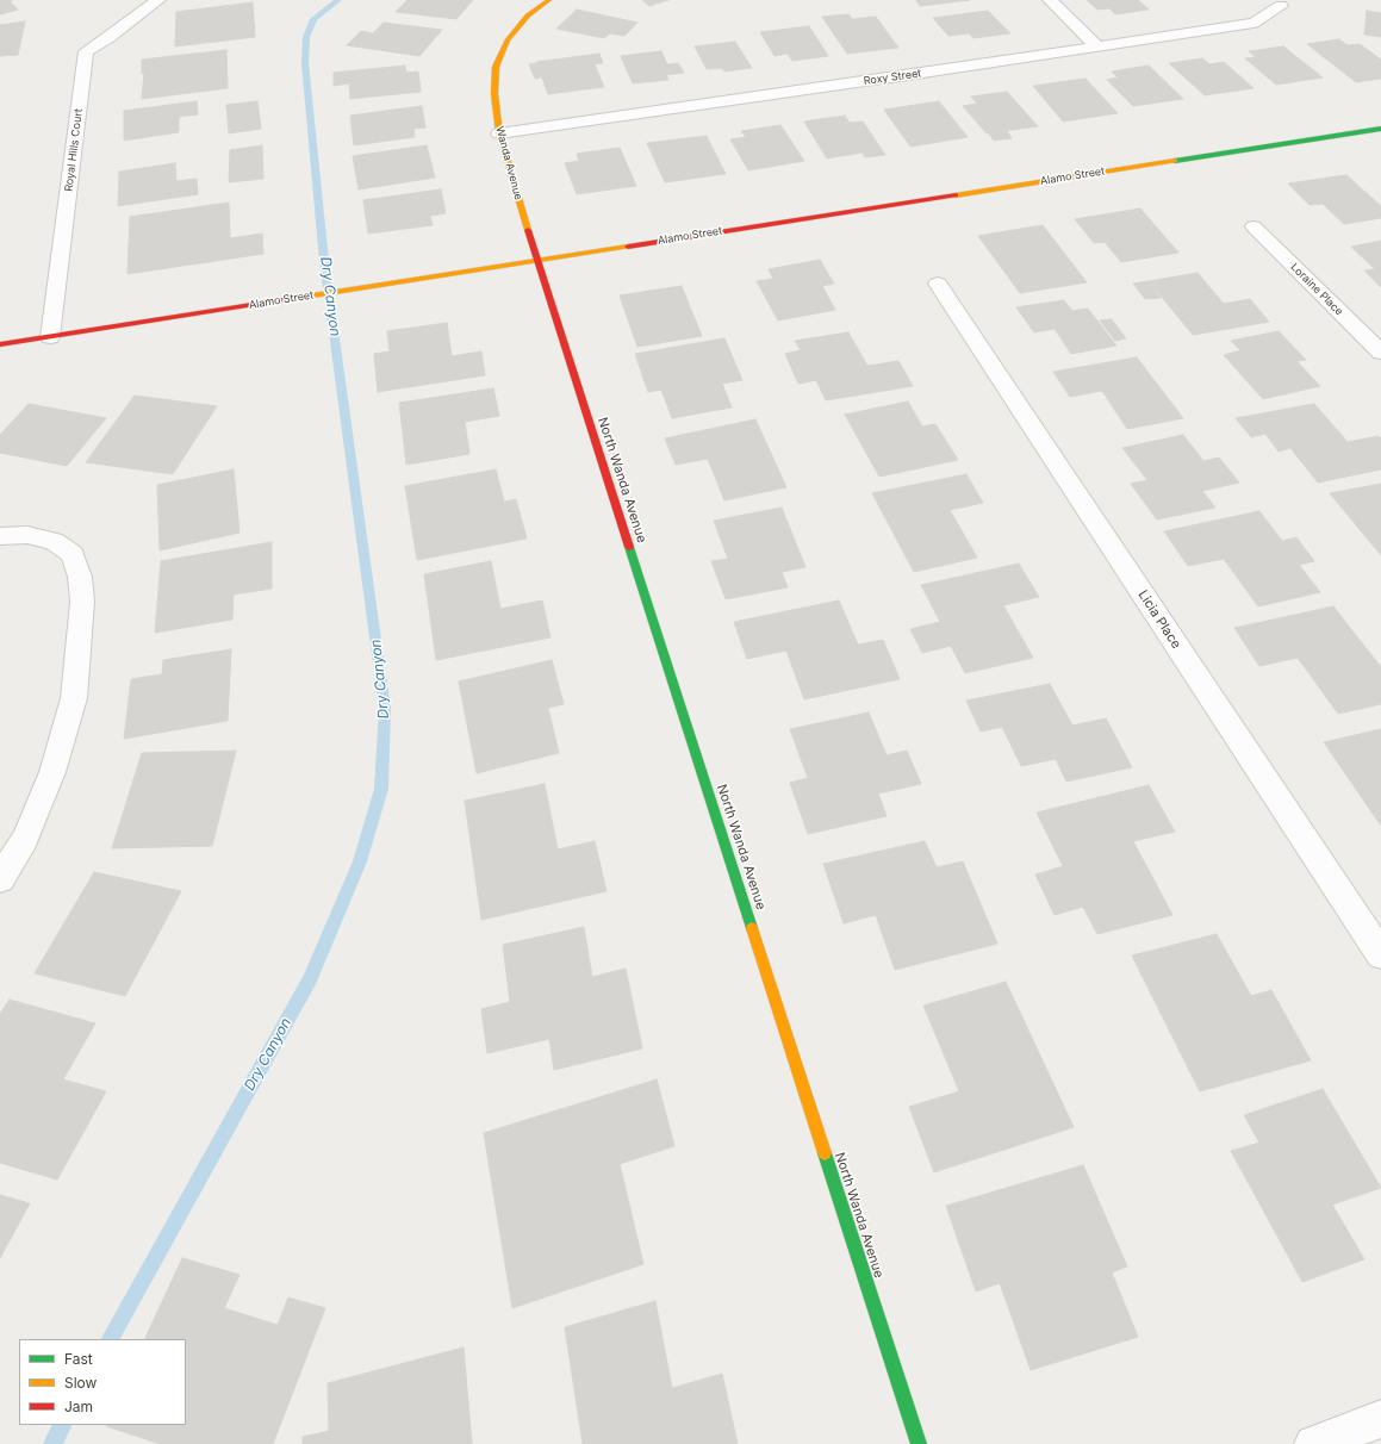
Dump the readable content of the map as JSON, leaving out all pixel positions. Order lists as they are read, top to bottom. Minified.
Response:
{"streets":{"street":["Roxy Street","Royal Hills Court","Wanda Avenue","Alamo Street","Loraine Place","North Wanda Avenue","Licia Place"]},"crossings":[["Roxy Street","Wanda Avenue"],["Royal Hills Court","Alamo Street"],["Wanda Avenue","Alamo Street"],["Wanda Avenue","North Wanda Avenue"],["Alamo Street","North Wanda Avenue"]],"water":["Dry Canyon"],"legend":["Fast","Slow","Jam"]}
